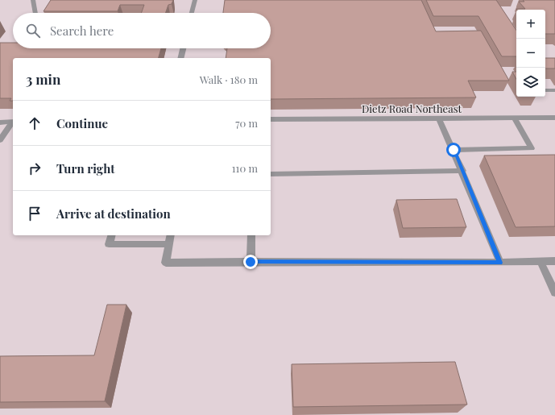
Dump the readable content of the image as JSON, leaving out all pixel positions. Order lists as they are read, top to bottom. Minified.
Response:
{"streets":{"street":["Dietz Road Northeast"]},"page":{"map_buttons":["+","−"],"search":"Search here","heading":["3 min","Walk · 180 m"],"list":[["Continue","70 m"],["Turn right","110 m"],"Arrive at destination"]}}
